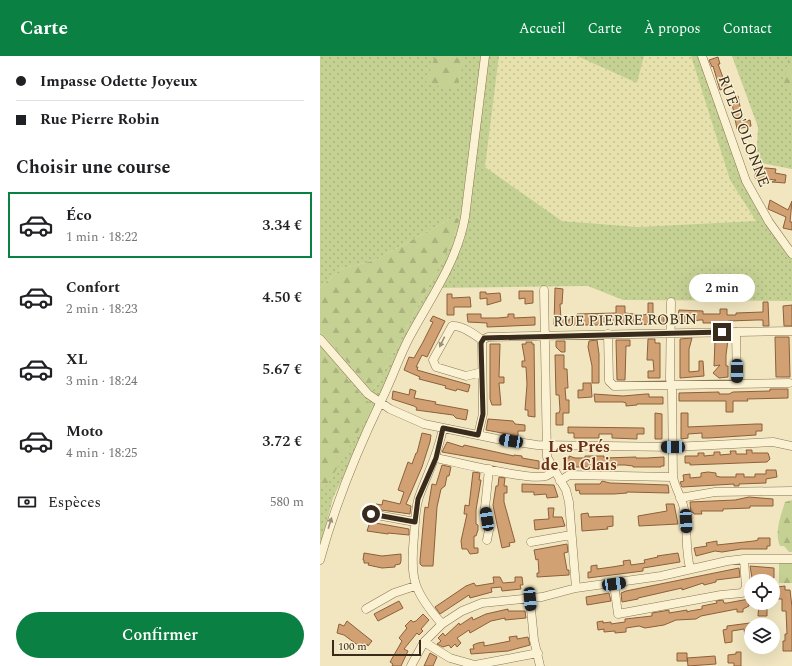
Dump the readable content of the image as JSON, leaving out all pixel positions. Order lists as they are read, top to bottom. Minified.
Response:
{"streets":{"street":["RUE D'OLONNE","RUE PIERRE ROBIN"]},"districts":["Les Prés de la Clais"],"scale_bar":"100 m","page":{"header":"Carte","nav":["Accueil","Carte","À propos","Contact"],"banner":["Impasse Odette Joyeux","Rue Pierre Robin"],"heading":"Choisir une course","list":[{"name":"Éco","note":"1 min · 18:22","value":"3.34 €"},{"name":"Confort","note":"2 min · 18:23","value":"4.50 €"},{"name":"XL","note":"3 min · 18:24","value":"5.67 €"},{"name":"Moto","note":"4 min · 18:25","value":"3.72 €"}],"bubble":"2 min","pay":["Espèces","580 m"],"buttons":"Confirmer","scale":"100 m"}}
